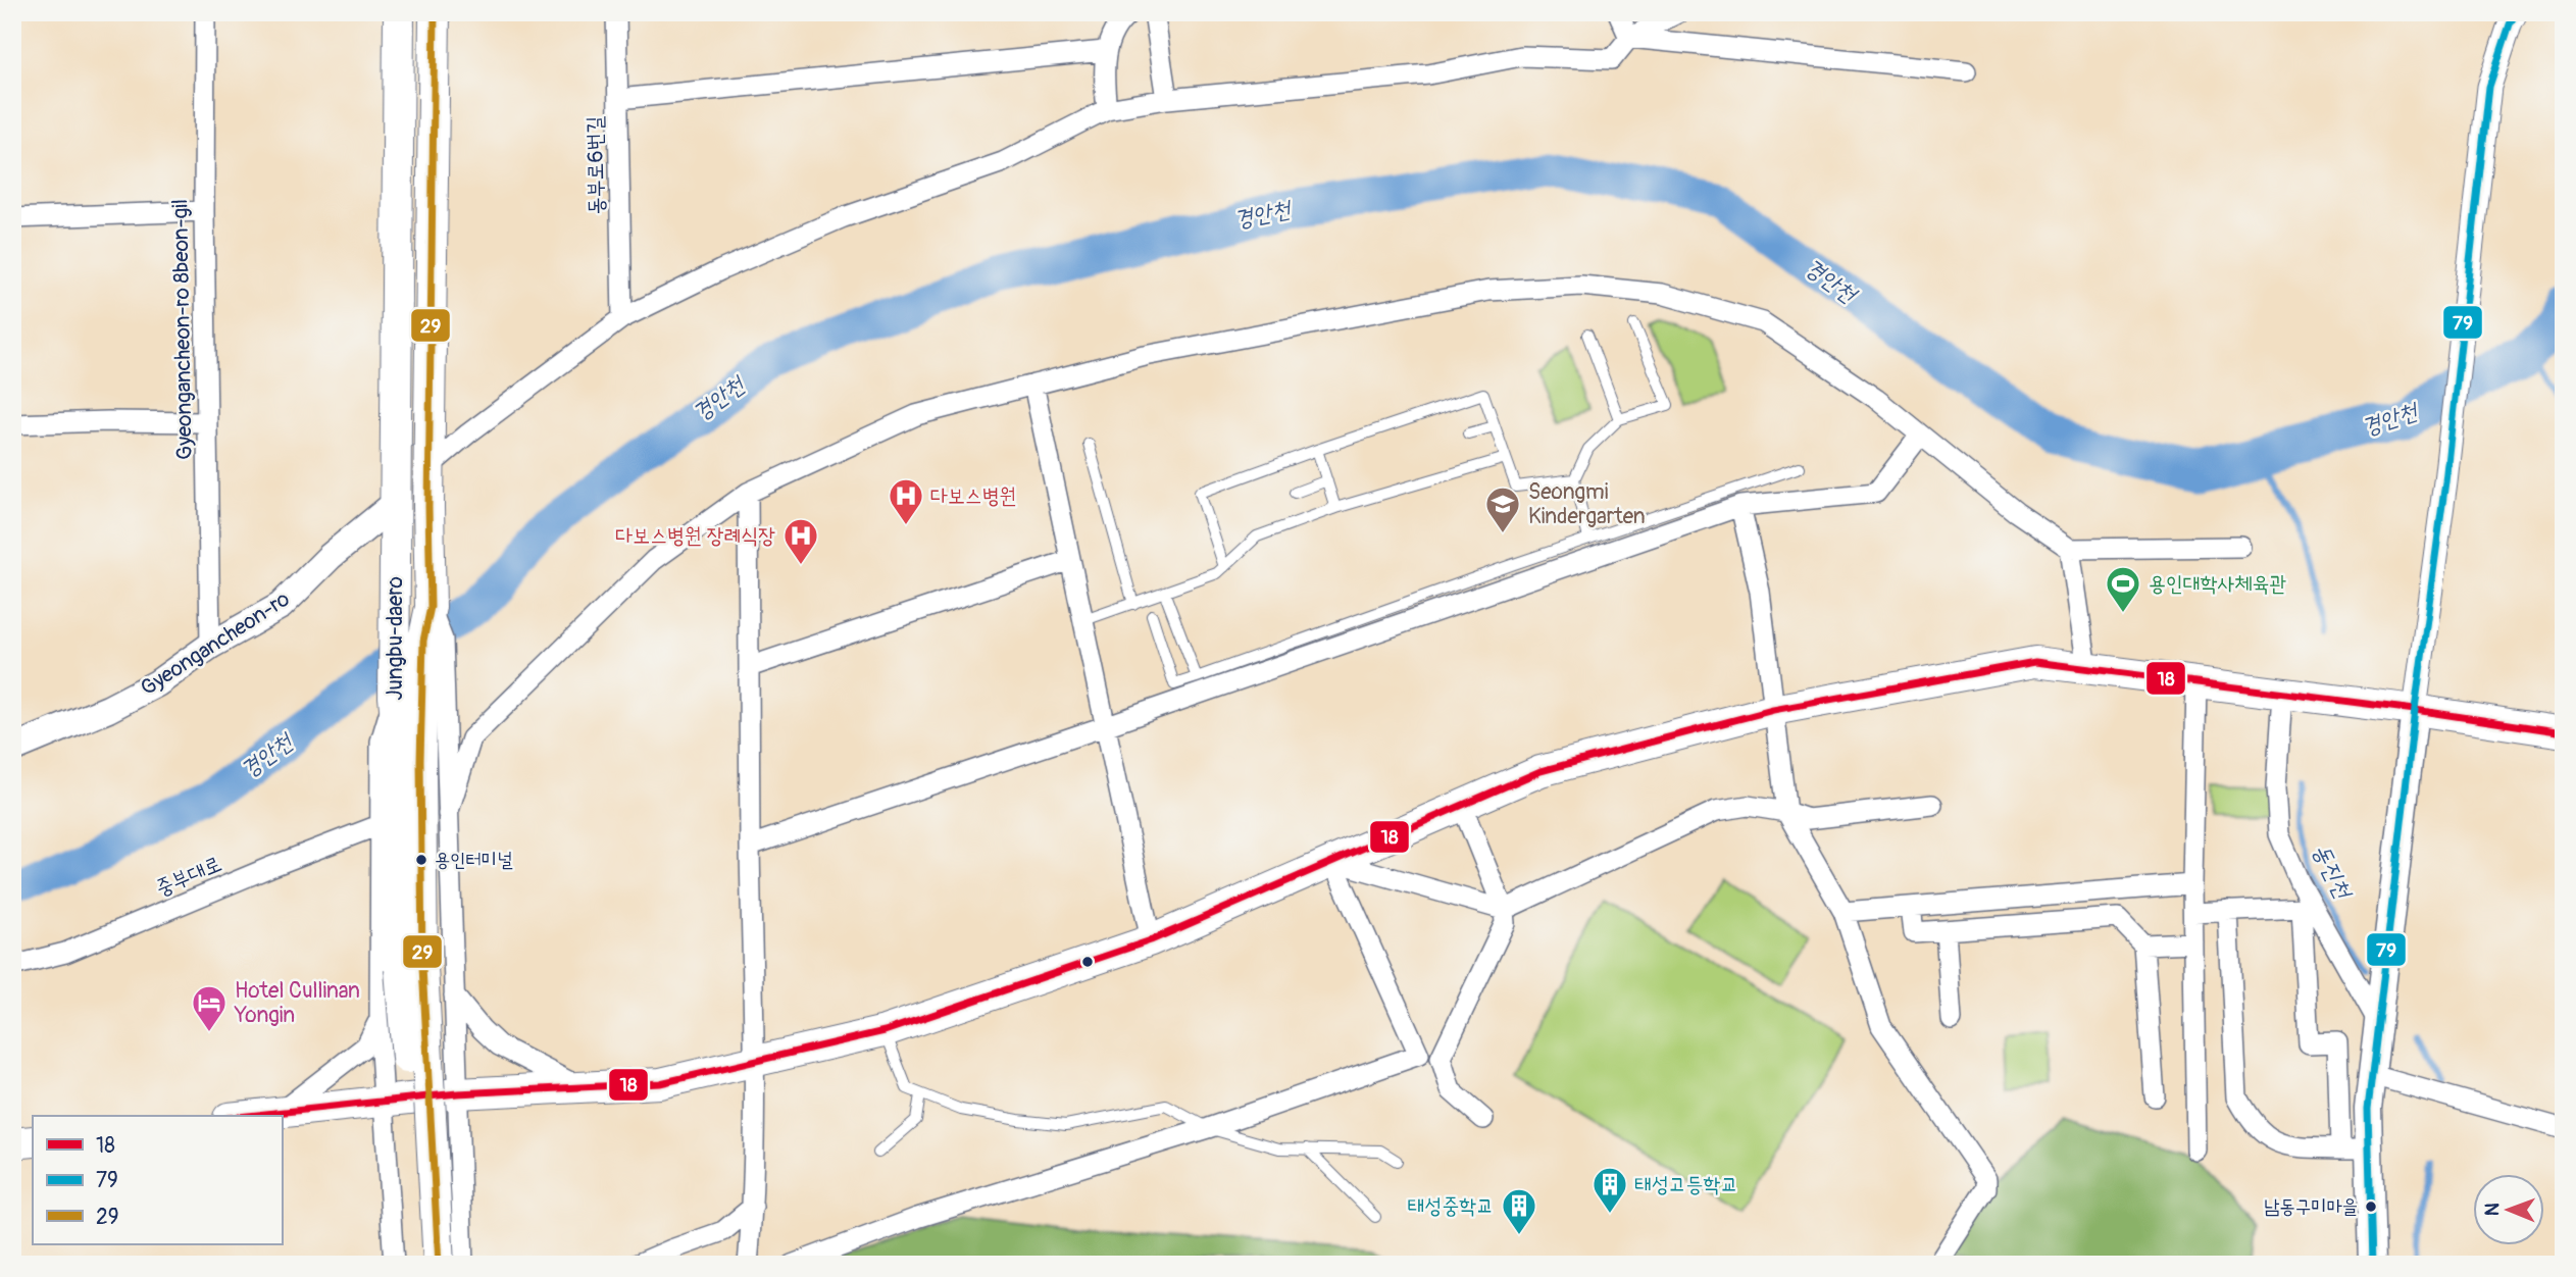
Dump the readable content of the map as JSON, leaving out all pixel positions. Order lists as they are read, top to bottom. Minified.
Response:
{"streets":{"main road":["Jungbu-daero","Gyeongancheon-ro"],"street":["동부로6번길","Gyeongancheon-ro 8beon-gil","중부대로"]},"crossings":[["Gyeongancheon-ro 8beon-gil","Gyeongancheon-ro"],["Jungbu-daero","Gyeongancheon-ro"]],"water":["경안천","동진천"],"places":{"hospital":["다보스병원","다보스병원 장례식장"],"school or university":["Seongmi Kindergarten"],"sports":["용인대학사체육관"],"other":["용인터미널","남동구미마을"],"hotel":["Hotel Cullinan Yongin"],"building":["태성고등학교","태성중학교"]},"lines":["transit line 79","transit line 29","transit line 18"],"legend":["18","79","29"],"north":"left"}
